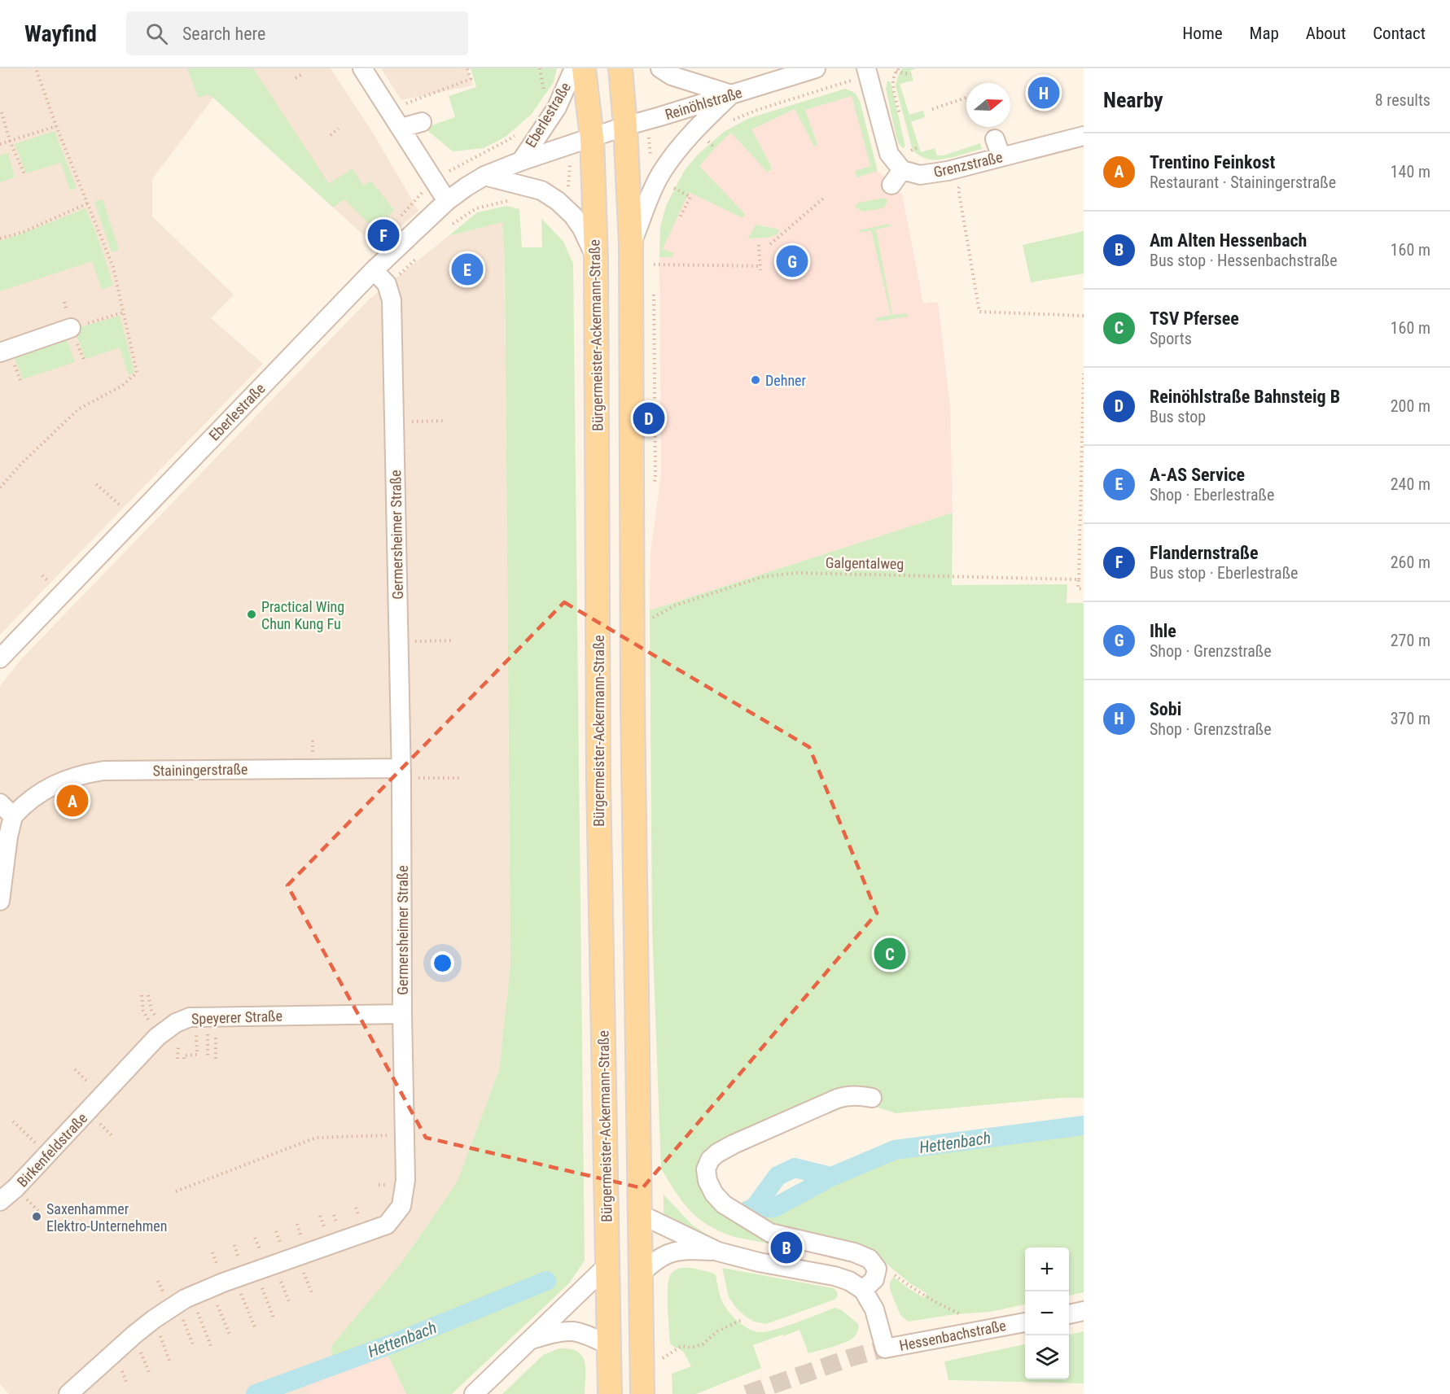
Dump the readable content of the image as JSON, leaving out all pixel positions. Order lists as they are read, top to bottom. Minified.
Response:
{"streets":{"main road":["Bürgermeister-Ackermann-Straße"],"street":["Reinöhlstraße","Eberlestraße","Grenzstraße","Germersheimer Straße","Stainingerstraße","Speyerer Straße","Birkenfeldstraße","Hessenbachstraße"],"path":["Galgentalweg"]},"crossings":[["Reinöhlstraße","Eberlestraße"],["Reinöhlstraße","Grenzstraße"],["Reinöhlstraße","Bürgermeister-Ackermann-Straße"],["Eberlestraße","Bürgermeister-Ackermann-Straße"],["Eberlestraße","Germersheimer Straße"],["Germersheimer Straße","Stainingerstraße"],["Germersheimer Straße","Speyerer Straße"],["Speyerer Straße","Birkenfeldstraße"]],"water":["Hettenbach"],"places":["Dehner","Practical Wing Chun Kung Fu","Saxenhammer Elektro-Unternehmen"],"north":"right","page":{"header":"Wayfind","search":"Search here","nav":["Home","Map","About","Contact"],"heading":["Nearby","8 results"],"pins":["H","F","G","E","D","A","C","B"],"list":[{"mark":"A","name":"Trentino Feinkost","note":"Restaurant · Stainingerstraße","value":"140 m"},{"mark":"B","name":"Am Alten Hessenbach","note":"Bus stop · Hessenbachstraße","value":"160 m"},{"mark":"C","name":"TSV Pfersee","note":"Sports","value":"160 m"},{"mark":"D","name":"Reinöhlstraße Bahnsteig B","note":"Bus stop","value":"200 m"},{"mark":"E","name":"A-AS Service","note":"Shop · Eberlestraße","value":"240 m"},{"mark":"F","name":"Flandernstraße","note":"Bus stop · Eberlestraße","value":"260 m"},{"mark":"G","name":"Ihle","note":"Shop · Grenzstraße","value":"270 m"},{"mark":"H","name":"Sobi","note":"Shop · Grenzstraße","value":"370 m"}],"map_buttons":["+","−"]}}
